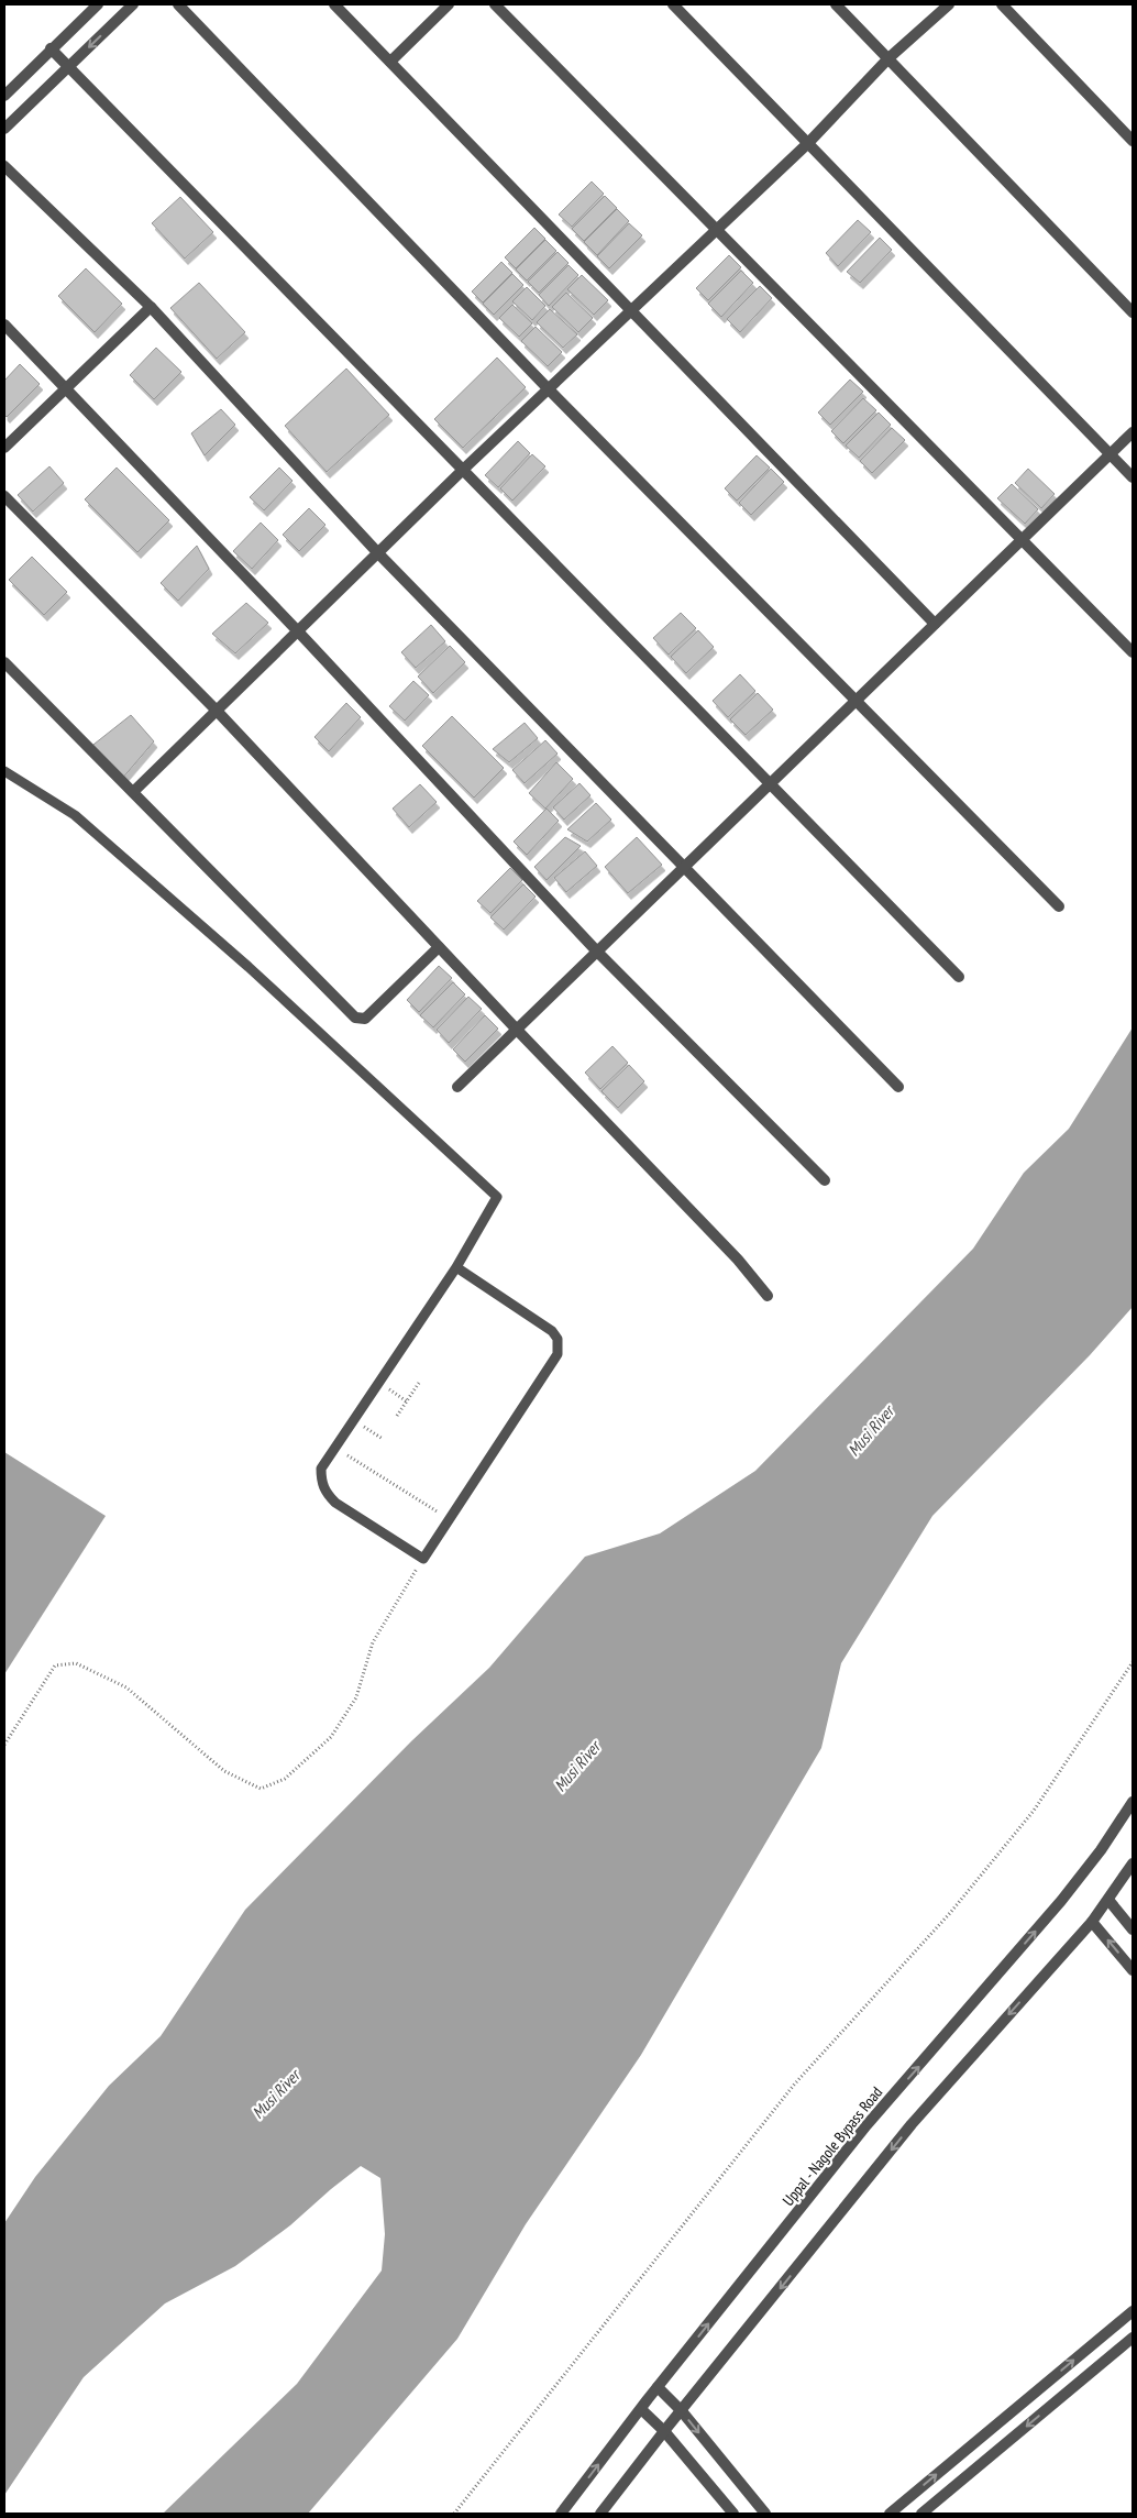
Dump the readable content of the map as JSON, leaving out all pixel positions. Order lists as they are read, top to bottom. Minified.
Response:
{"streets":{"street":["Uppal - Nagole Bypass Road"]},"water":["Musi River"]}
